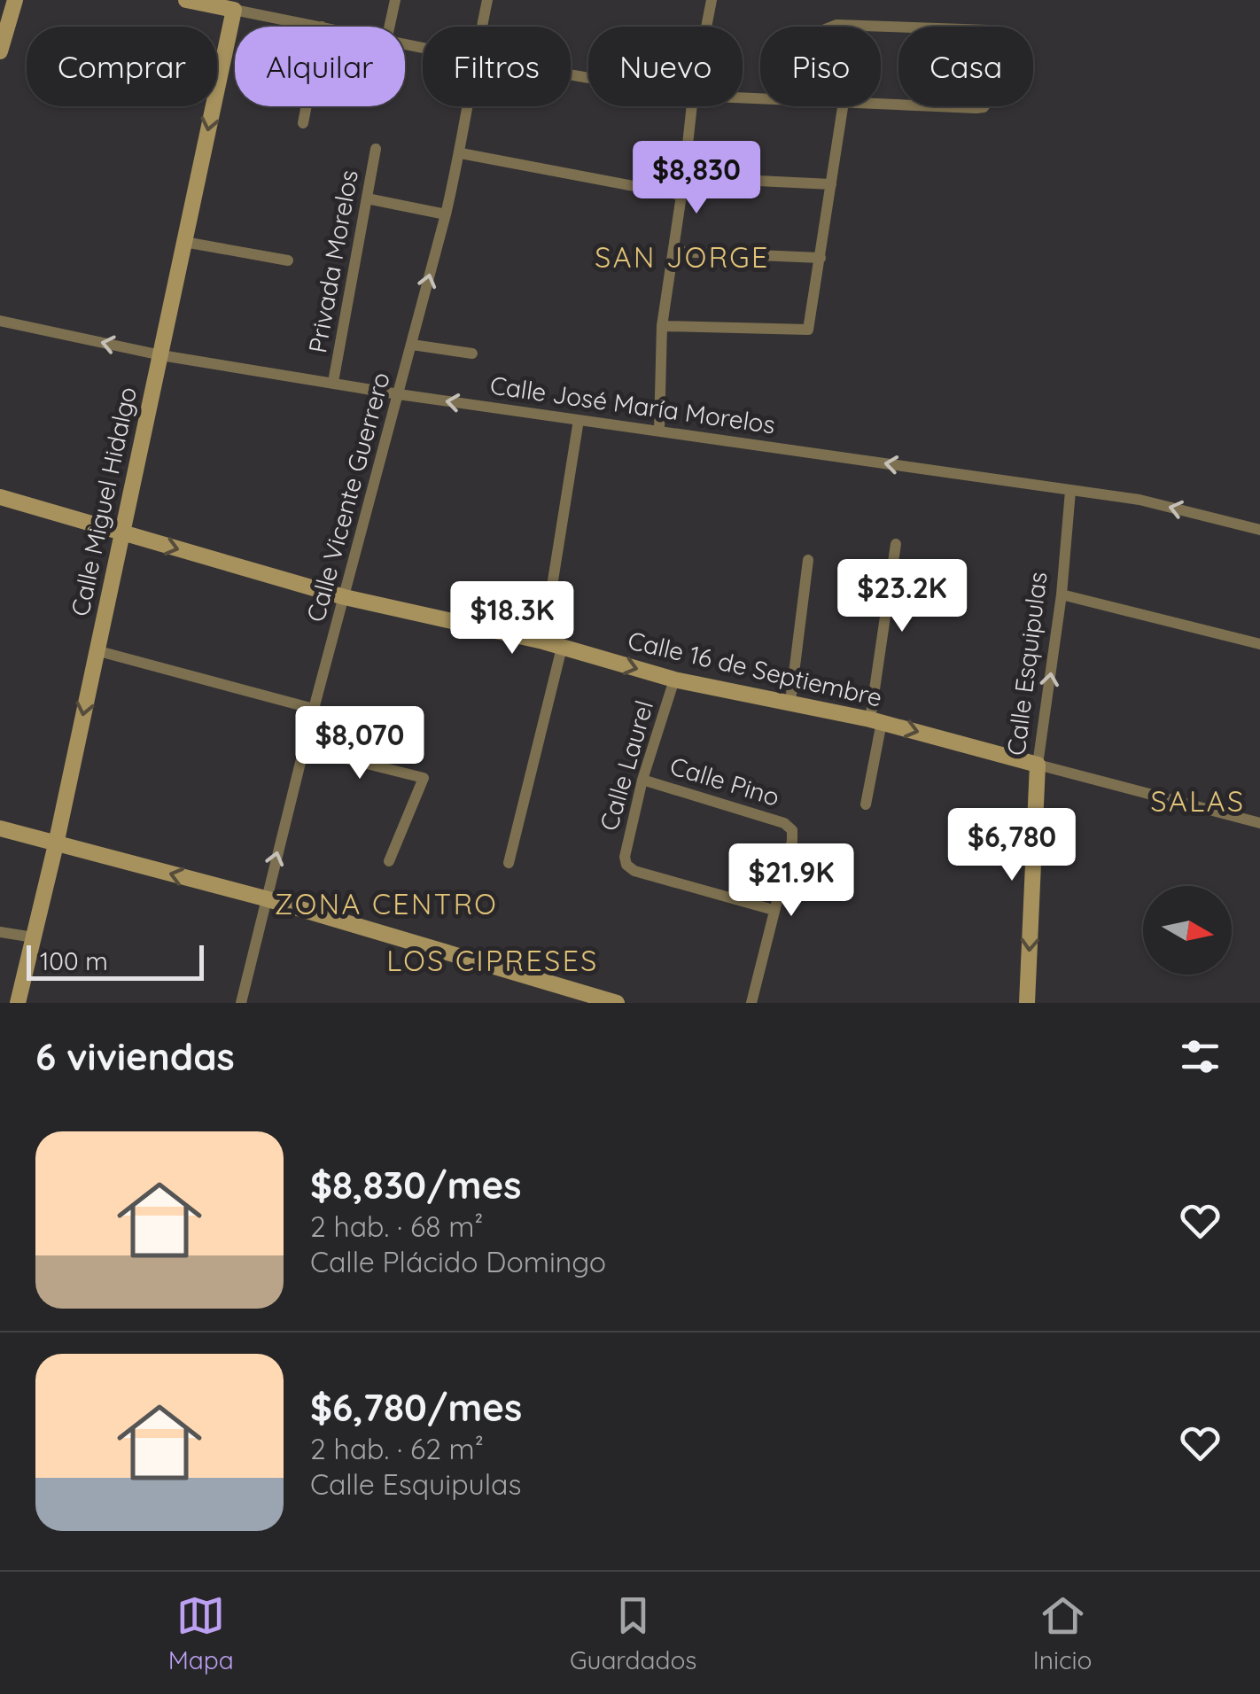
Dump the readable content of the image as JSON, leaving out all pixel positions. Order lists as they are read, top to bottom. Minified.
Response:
{"streets":{"street":["Privada Morelos","Calle José María Morelos","Calle Vicente Guerrero","Calle Miguel Hidalgo","Calle Esquipulas","Calle 16 de Septiembre","Calle Laurel","Calle Pino"]},"crossings":[["Privada Morelos","Calle José María Morelos"],["Calle José María Morelos","Calle Vicente Guerrero"],["Calle José María Morelos","Calle Miguel Hidalgo"],["Calle José María Morelos","Calle Esquipulas"],["Calle Vicente Guerrero","Calle 16 de Septiembre"],["Calle Miguel Hidalgo","Calle 16 de Septiembre"],["Calle Esquipulas","Calle 16 de Septiembre"],["Calle 16 de Septiembre","Calle Laurel"],["Calle Laurel","Calle Pino"]],"one_way":["Calle José María Morelos","Calle Miguel Hidalgo"],"districts":["SAN JORGE","SALAS","ZONA CENTRO","LOS CIPRESES"],"scale_bar":"100 m","north":"right","page":{"chip":["Comprar","Alquilar","Filtros","Nuevo","Piso","Casa"],"price":["$8,830","$23.2K","$18.3K","$8,070","$6,780","$21.9K"],"scale":"100 m","heading":"6 viviendas","list":[{"name":"$8,830/mes","note":"2 hab. · 68 m² · Calle Plácido Domingo"},{"name":"$6,780/mes","note":"2 hab. · 62 m² · Calle Esquipulas"}],"tabs":["Mapa","Guardados","Inicio"]}}
